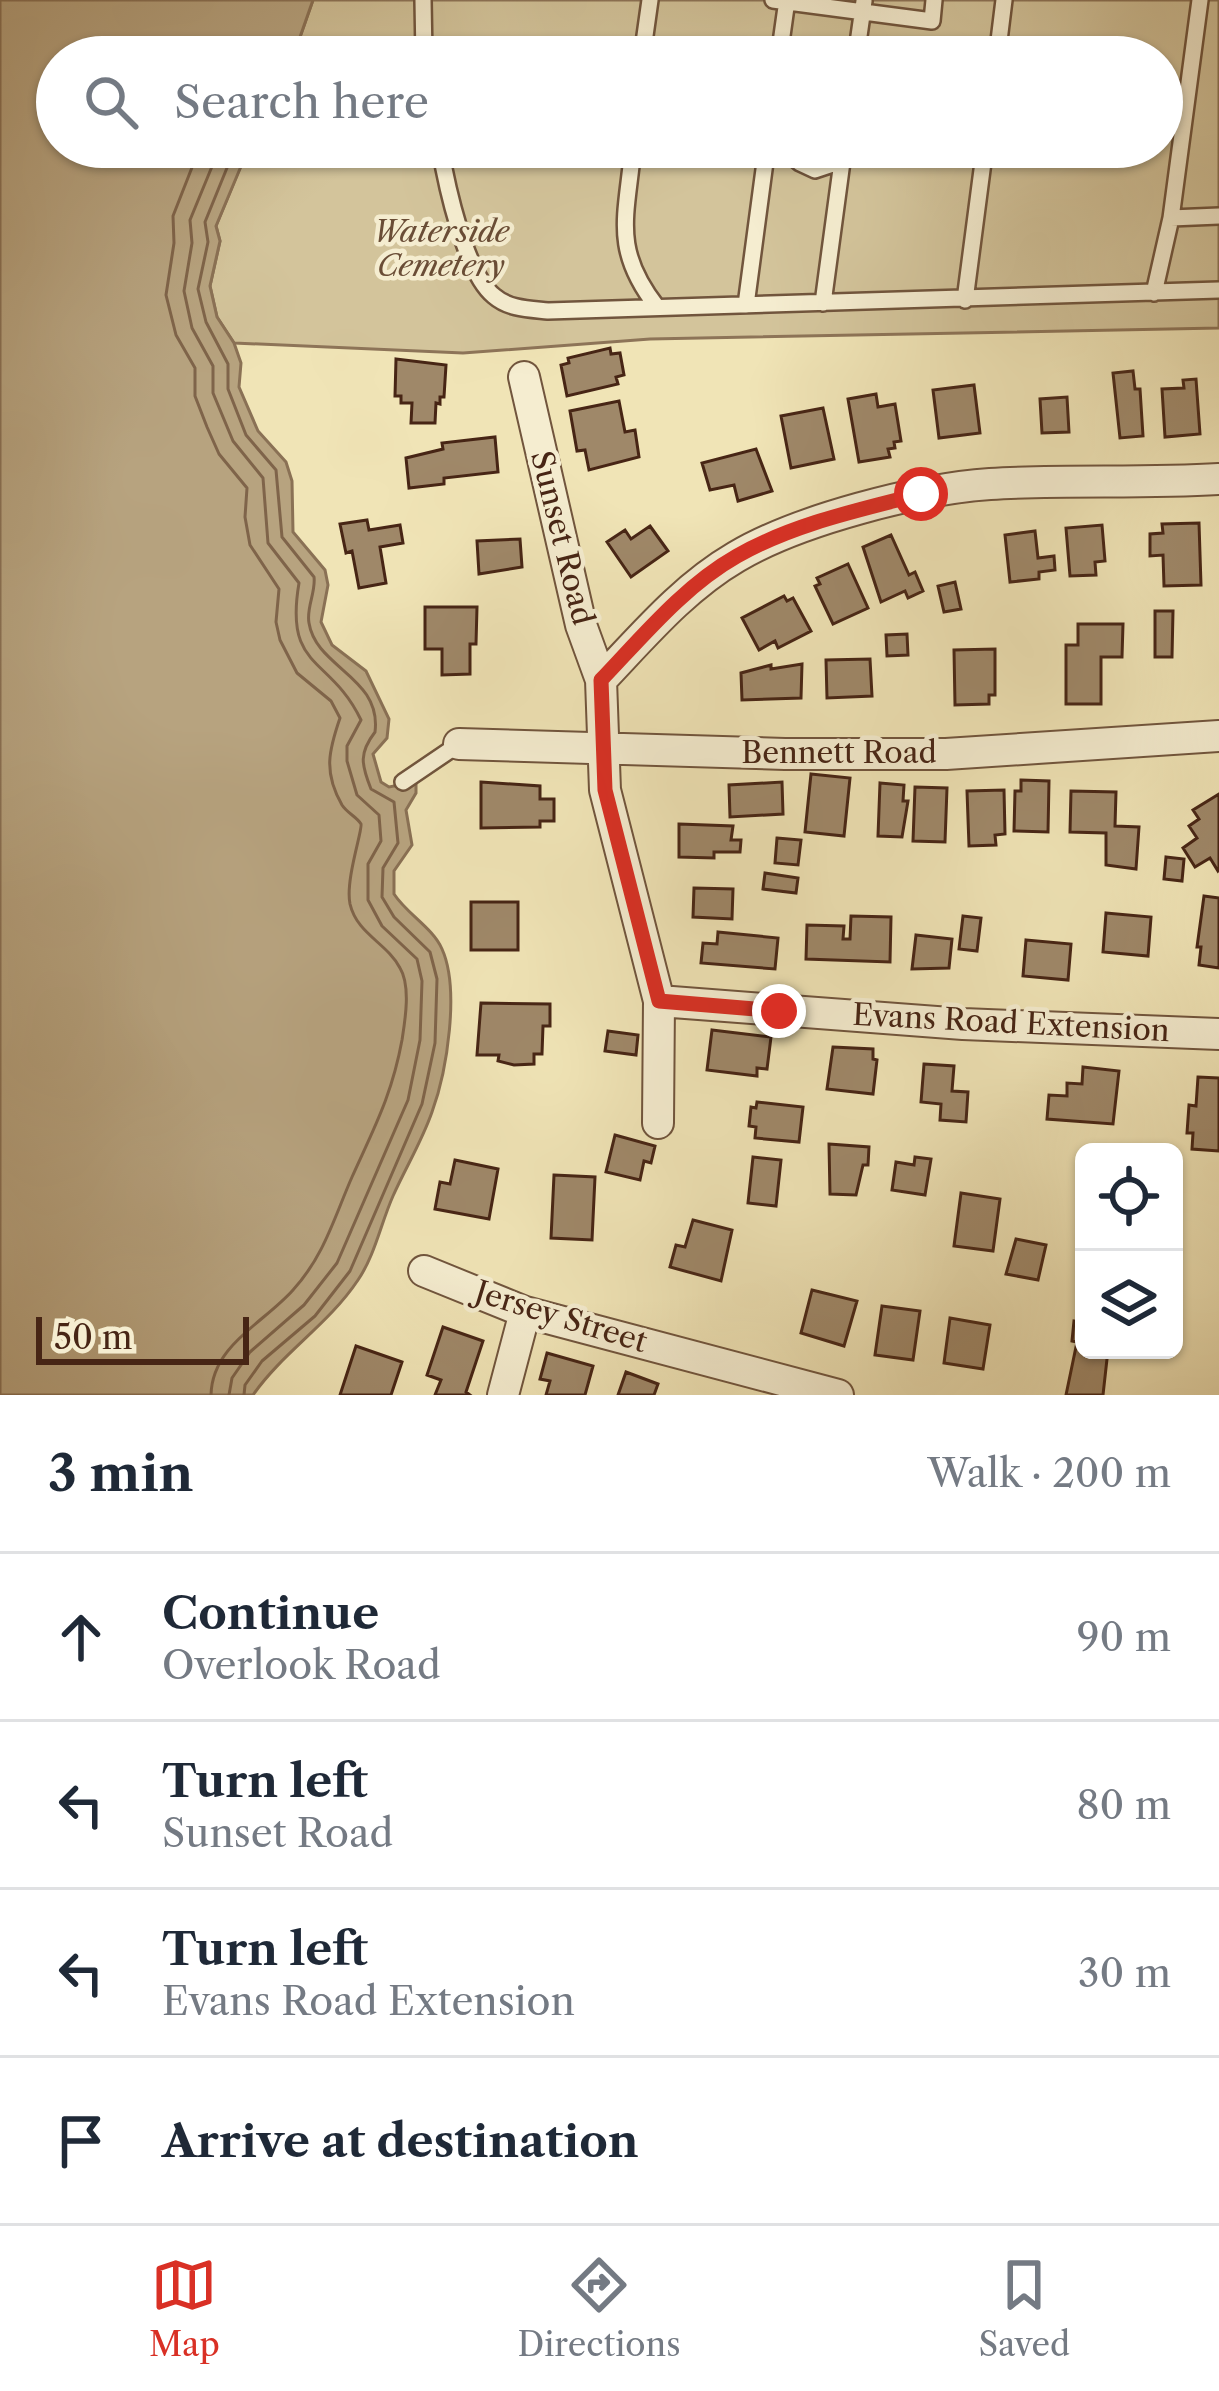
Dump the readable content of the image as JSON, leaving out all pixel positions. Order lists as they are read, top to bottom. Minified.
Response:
{"streets":{"street":["Sunset Road","Bennett Road","Evans Road Extension","Jersey Street"]},"crossings":[["Sunset Road","Bennett Road"],["Sunset Road","Evans Road Extension"]],"parks":["Waterside Cemetery"],"scale_bar":"50 m","page":{"search":"Search here","scale":"50 m","heading":["3 min","Walk · 200 m"],"list":[["Continue","Overlook Road","90 m"],["Turn left","Sunset Road","80 m"],["Turn left","Evans Road Extension","30 m"],"Arrive at destination"],"nav":["Map","Directions","Saved"]}}
